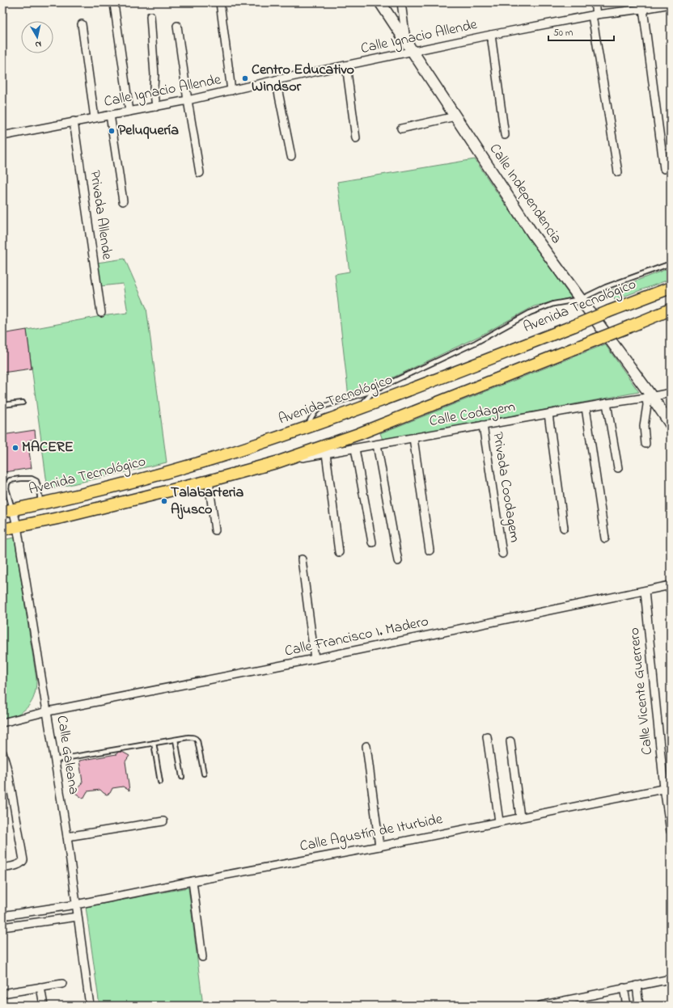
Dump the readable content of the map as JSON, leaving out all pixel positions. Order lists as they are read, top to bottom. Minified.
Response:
{"streets":{"main road":["Avenida Tecnológico"],"street":["Calle Ignacio Allende","Calle Independencia","Privada Allende","Calle Codagem","Privada Coodagem","Calle Francisco I. Madero","Calle Vicente Guerrero","Calle Galeana","Calle Agustín de Iturbide"]},"crossings":[["Calle Ignacio Allende","Calle Independencia"],["Calle Ignacio Allende","Privada Allende"],["Calle Independencia","Calle Codagem"],["Avenida Tecnológico","Calle Galeana"],["Calle Codagem","Privada Coodagem"],["Calle Francisco I. Madero","Calle Vicente Guerrero"],["Calle Francisco I. Madero","Calle Galeana"],["Calle Vicente Guerrero","Calle Agustín de Iturbide"],["Calle Galeana","Calle Agustín de Iturbide"]],"places":["Centro Educativo Windsor","Peluquería","MACERE","Talabarteria Ajusco"],"scale_bar":"50 m","north":"bottom"}
